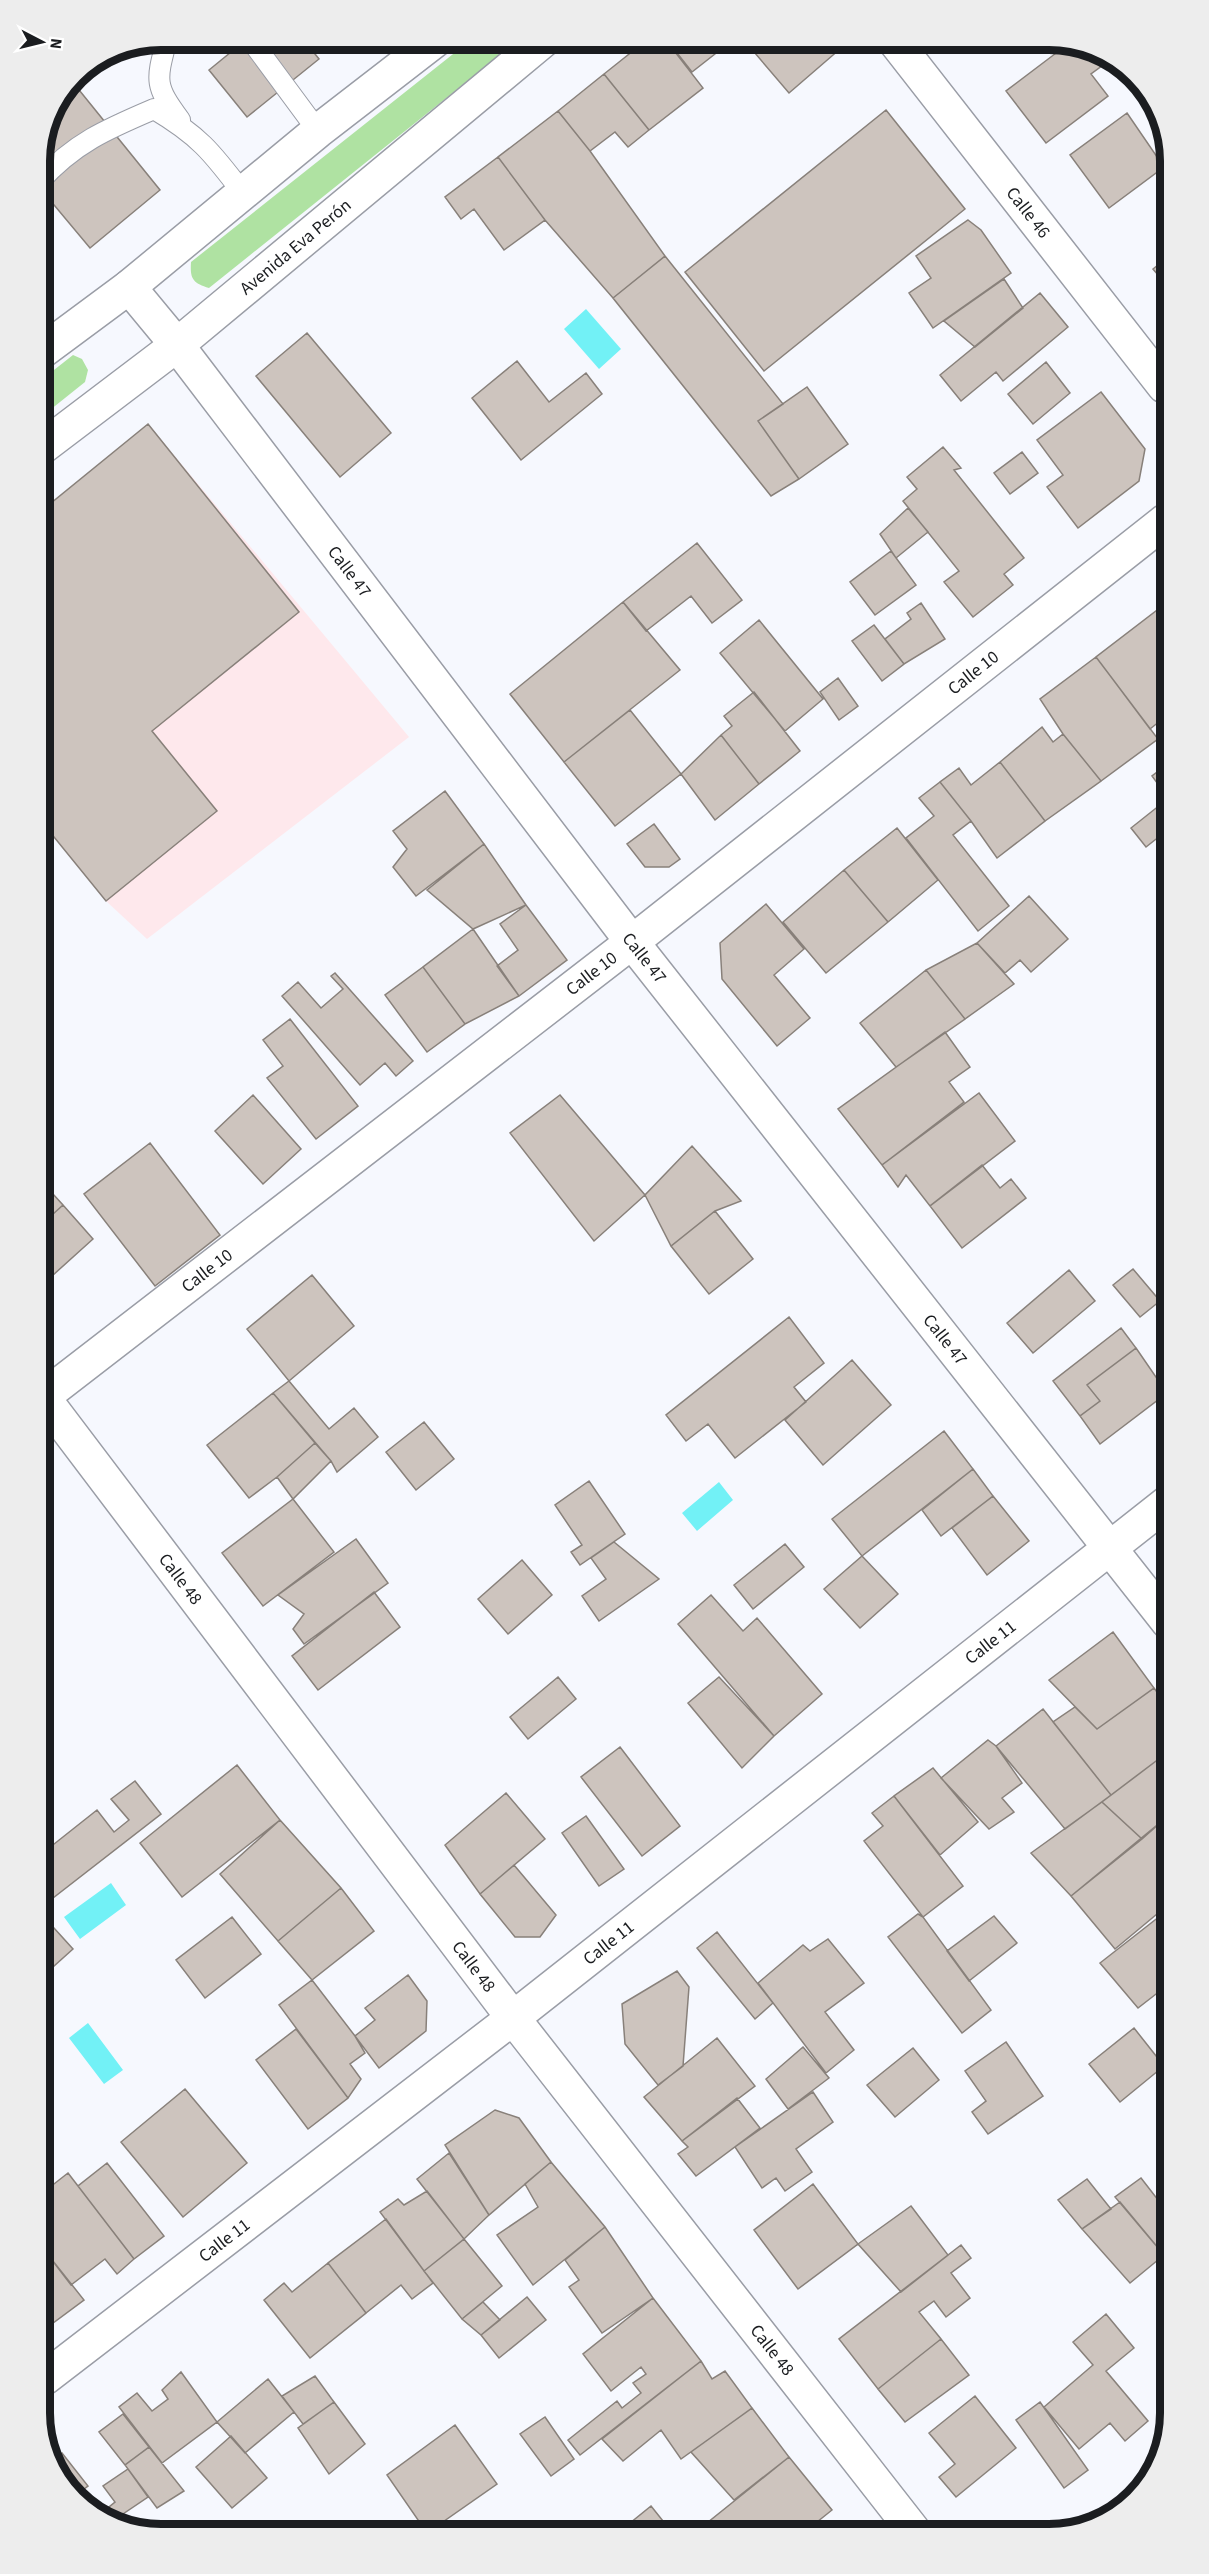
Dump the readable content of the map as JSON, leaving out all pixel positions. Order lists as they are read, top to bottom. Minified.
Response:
{"streets":{"street":["Calle 46","Avenida Eva Perón","Calle 47","Calle 10","Calle 48","Calle 11"]},"crossings":[["Avenida Eva Perón","Calle 47"],["Calle 47","Calle 10"],["Calle 47","Calle 11"],["Calle 48","Calle 11"]],"north":"right"}
